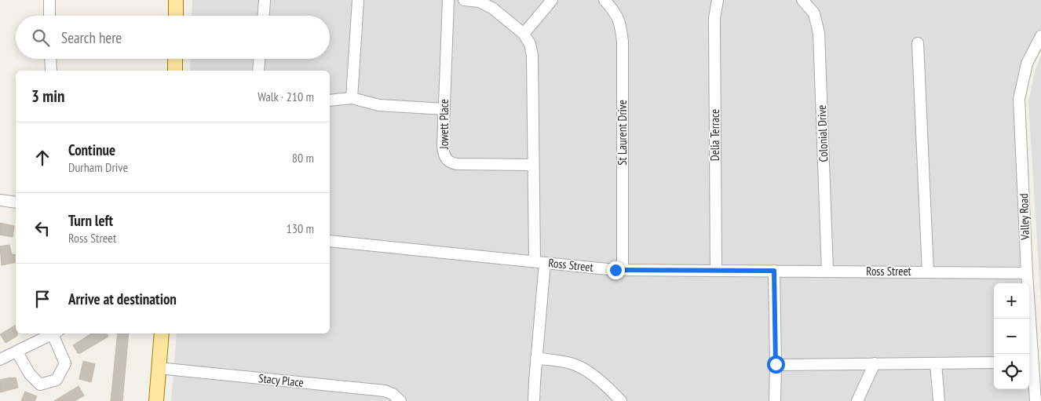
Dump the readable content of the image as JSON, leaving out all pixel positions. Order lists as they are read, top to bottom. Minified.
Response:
{"streets":{"street":["Jowett Place","St Laurent Drive","Colonial Drive","Delia Terrace","Valley Road","Ross Street","Stacy Place"]},"crossings":[["St Laurent Drive","Ross Street"],["Colonial Drive","Ross Street"],["Delia Terrace","Ross Street"],["Valley Road","Ross Street"]],"page":{"search":"Search here","heading":["3 min","Walk · 210 m"],"list":[["Continue","Durham Drive","80 m"],["Turn left","Ross Street","130 m"],"Arrive at destination"],"map_buttons":["+","−"]}}
